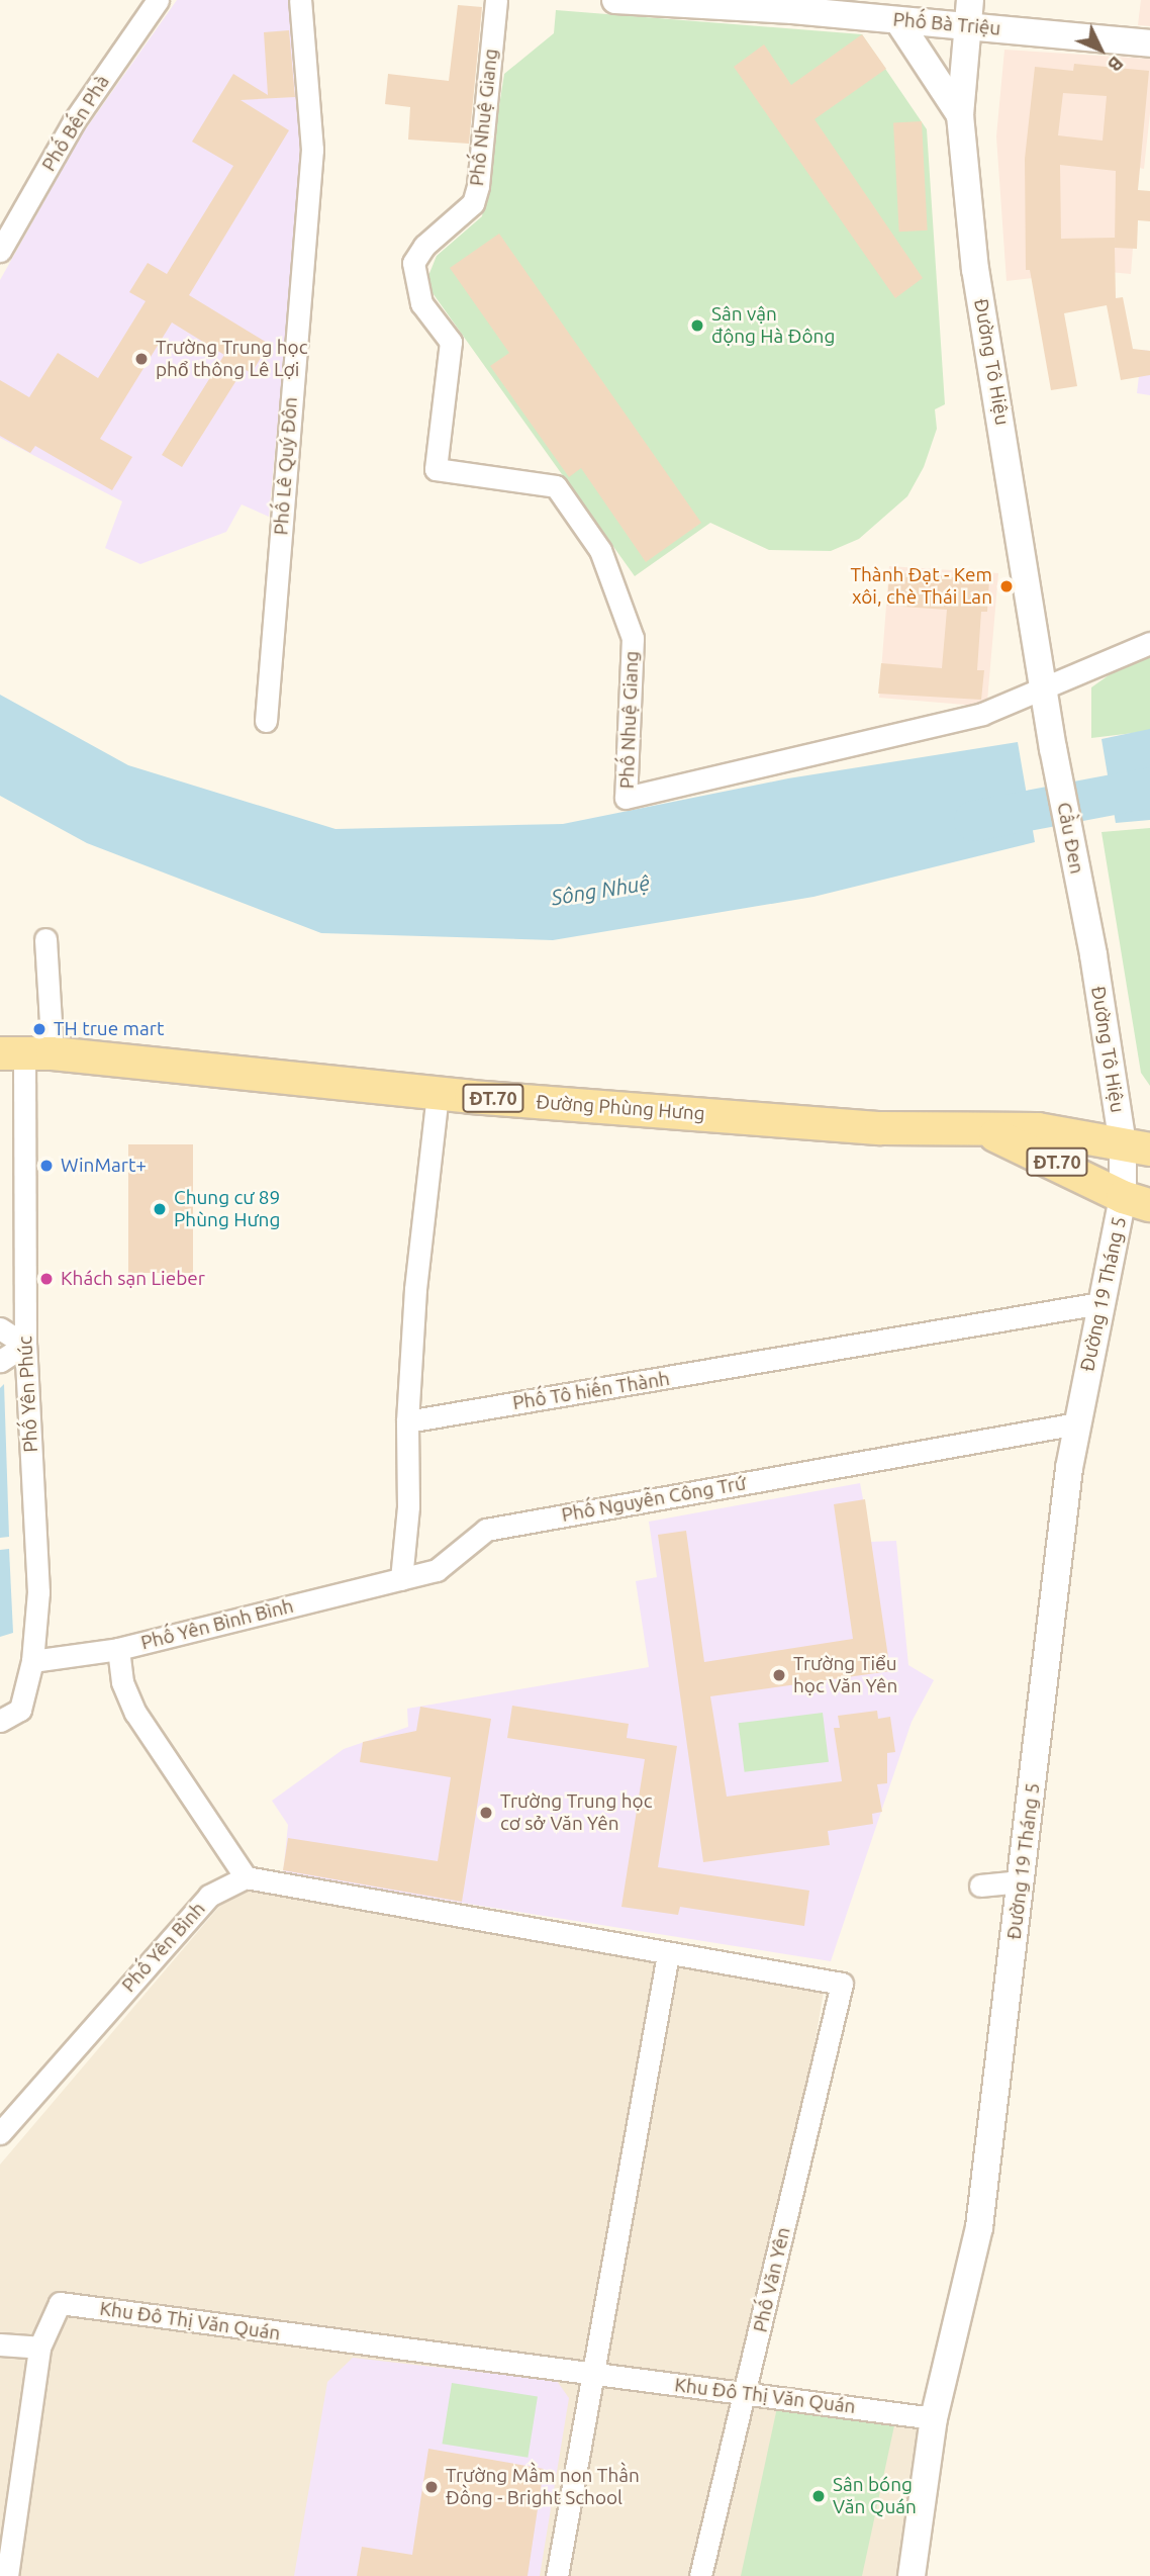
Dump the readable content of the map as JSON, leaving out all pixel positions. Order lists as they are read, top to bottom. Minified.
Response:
{"streets":{"main road":["ĐT.70","Đường Phùng Hưng"],"street":["Phố Bà Triệu","Phố Nhuệ Giang","Phố Bến Phà","Đường Tô Hiệu","Phố Lê Quý Đôn","Cầu Đen","Đường 19 Tháng 5","Phố Tô hiến Thành","Phố Yên Phúc","Phố Nguyễn Công Trứ","Phố Yên Bình Bình","Phố Yên Bình","Phố Văn Yên","Khu Đô Thị Văn Quán"]},"crossings":[["Phố Bà Triệu","Đường Tô Hiệu"],["Phố Nhuệ Giang","Đường Tô Hiệu"],["Đường Tô Hiệu","Cầu Đen"],["Đường Tô Hiệu","Đường Phùng Hưng"],["Đường Tô Hiệu","Đường 19 Tháng 5"],["Đường Phùng Hưng","Đường 19 Tháng 5"],["Đường Phùng Hưng","Phố Yên Phúc"],["Đường 19 Tháng 5","Phố Tô hiến Thành"],["Đường 19 Tháng 5","Phố Nguyễn Công Trứ"],["Đường 19 Tháng 5","Khu Đô Thị Văn Quán"],["Phố Yên Phúc","Phố Yên Bình Bình"],["Phố Nguyễn Công Trứ","Phố Yên Bình Bình"],["Phố Văn Yên","Khu Đô Thị Văn Quán"]],"water":["Sông Nhuệ"],"places":["Sân vận động Hà Đông","Trường Trung học phổ thông Lê Lợi","Thành Đạt - Kem xôi, chè Thái Lan","TH true mart","WinMart+","Chung cư 89 Phùng Hưng","Khách sạn Lieber","Trường Tiểu học Văn Yên","Trường Trung học cơ sở Văn Yên","Trường Mầm non Thần Đồng - Bright School","Sân bóng Văn Quán"],"north":"bottom right"}
